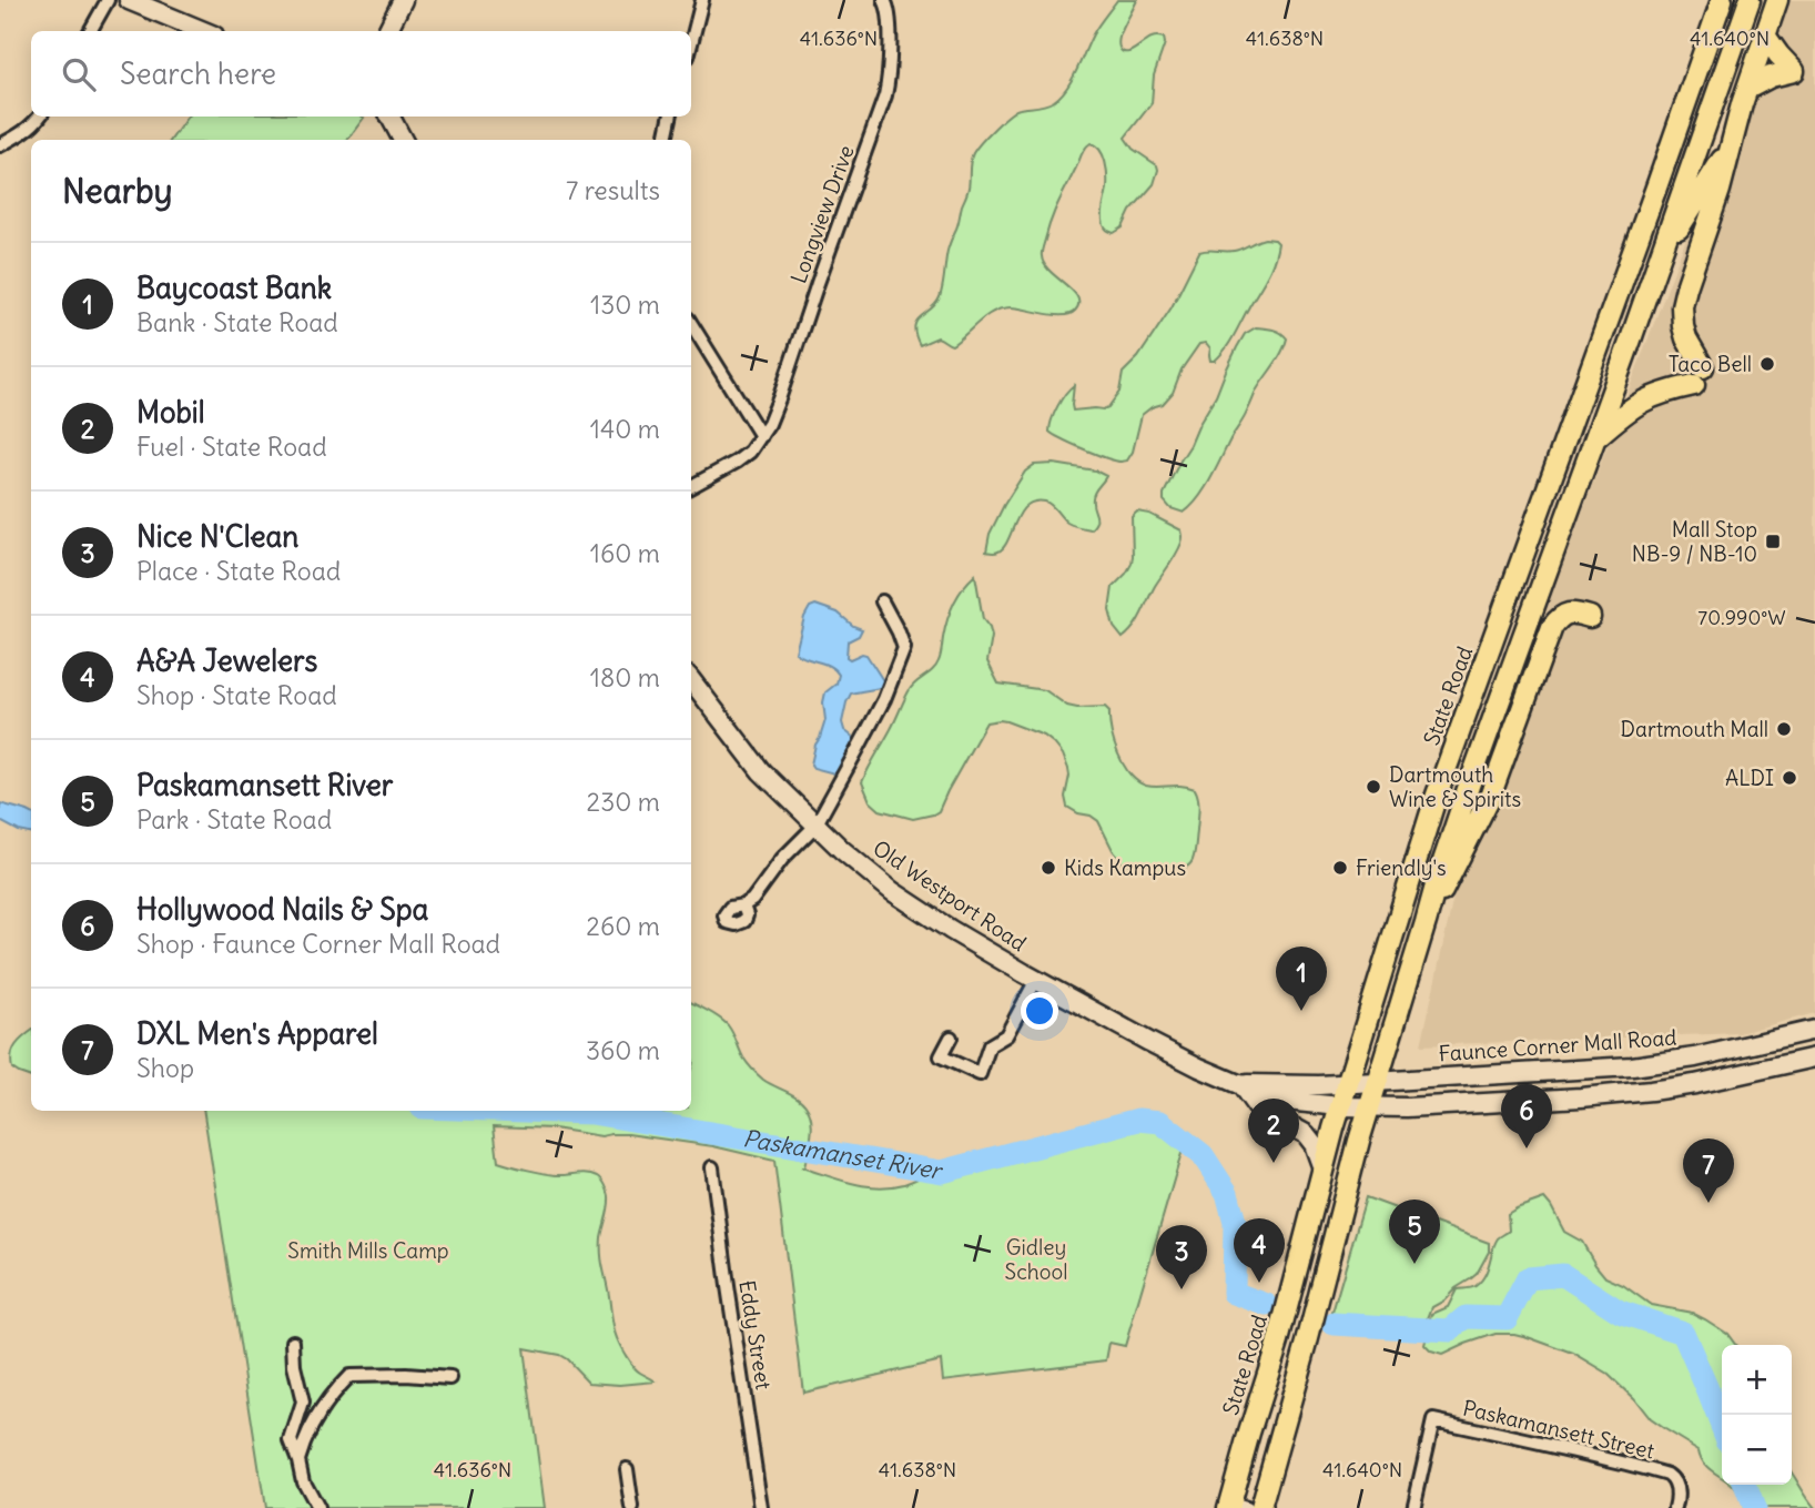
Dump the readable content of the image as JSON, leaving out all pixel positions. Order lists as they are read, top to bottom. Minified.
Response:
{"streets":{"main road":["State Road","Old Westport Road","Faunce Corner Mall Road"],"street":["Longview Drive","Eddy Street","Paskamansett Street"]},"crossings":[["State Road","Old Westport Road"],["State Road","Faunce Corner Mall Road"],["Old Westport Road","Faunce Corner Mall Road"]],"water":["Paskamanset River"],"parks":["Gidley School","Smith Mills Camp"],"places":{"other":["Taco Bell","Dartmouth Mall","ALDI","Dartmouth Wine & Spirits","Kids Kampus","Friendly's"],"transit":["Mall Stop NB-9 / NB-10"]},"page":{"search":"Search here","heading":["Nearby","7 results"],"list":[{"mark":"1","name":"Baycoast Bank","note":"Bank · State Road","value":"130 m"},{"mark":"2","name":"Mobil","note":"Fuel · State Road","value":"140 m"},{"mark":"3","name":"Nice N'Clean","note":"Place · State Road","value":"160 m"},{"mark":"4","name":"A&A Jewelers","note":"Shop · State Road","value":"180 m"},{"mark":"5","name":"Paskamansett River","note":"Park · State Road","value":"230 m"},{"mark":"6","name":"Hollywood Nails & Spa","note":"Shop · Faunce Corner Mall Road","value":"260 m"},{"mark":"7","name":"DXL Men's Apparel","note":"Shop","value":"360 m"}],"pins":["1","6","2","7","5","4","3"],"map_buttons":["+","−"]},"coordinates":["41.636°N","41.638°N","41.640°N","70.990°W"]}
